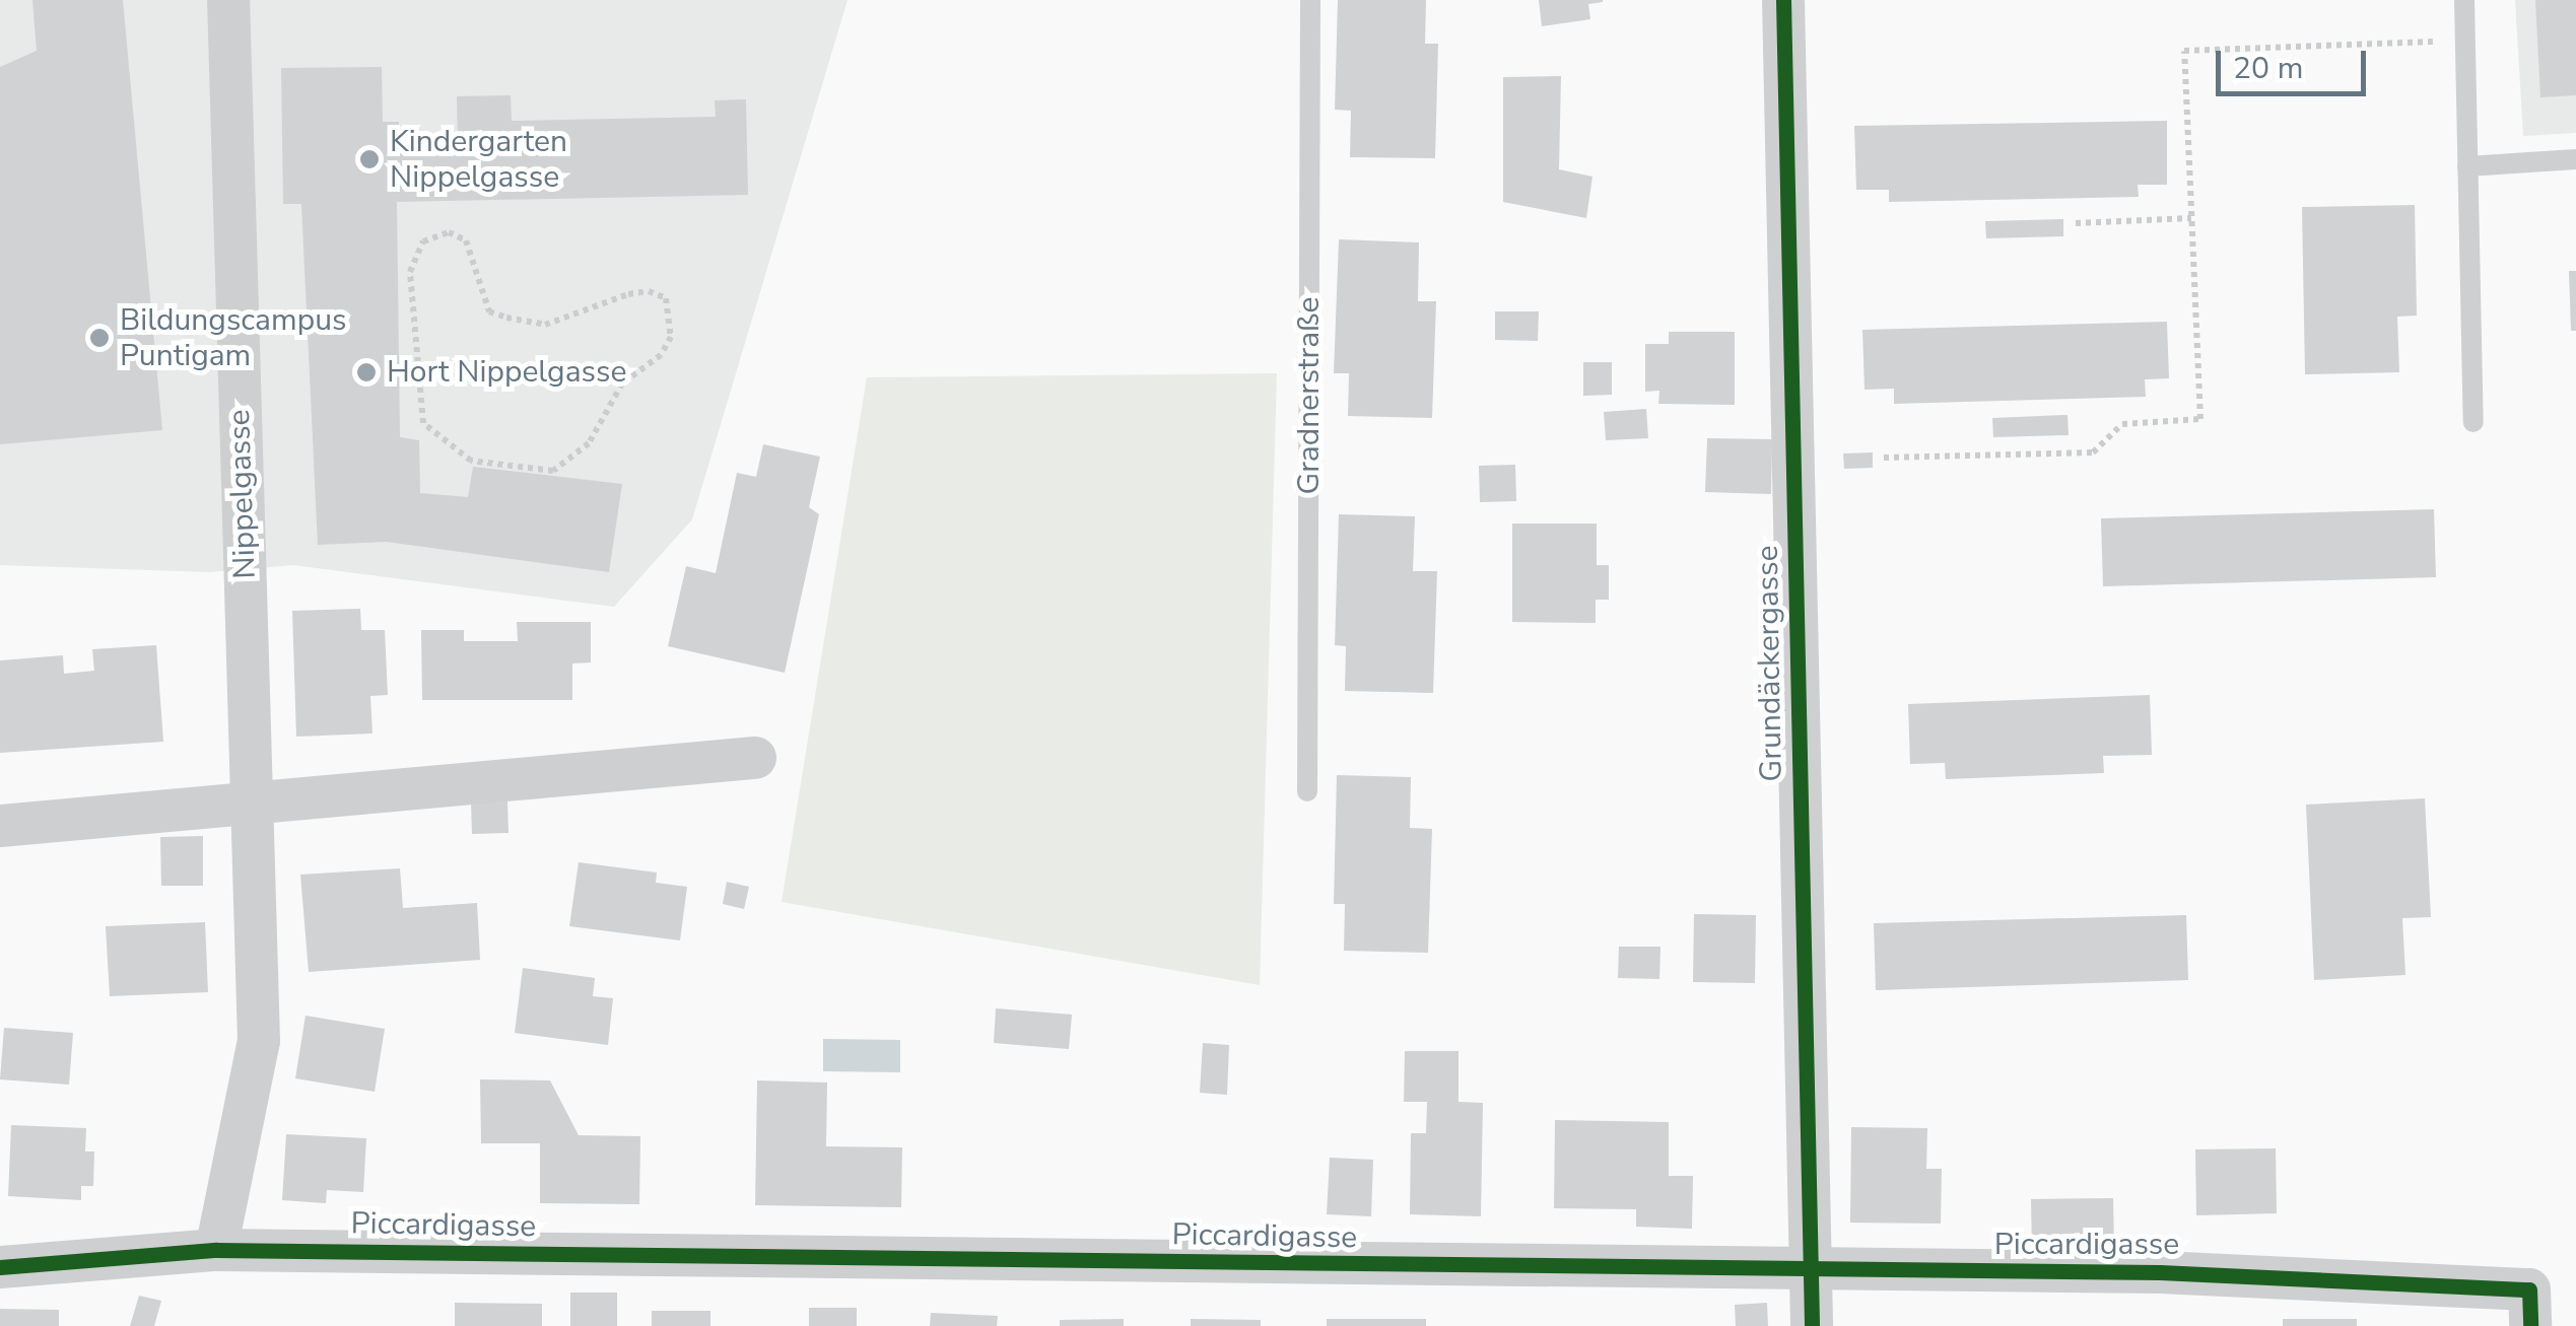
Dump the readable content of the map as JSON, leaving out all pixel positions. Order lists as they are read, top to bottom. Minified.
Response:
{"streets":{"street":["Nippelgasse","Grundäckergasse","Piccardigasse"],"lane":["Gradnerstraße"]},"crossings":[["Nippelgasse","Piccardigasse"],["Grundäckergasse","Piccardigasse"]],"places":["Kindergarten Nippelgasse","Bildungscampus Puntigam","Hort Nippelgasse"],"scale_bar":"20 m"}
